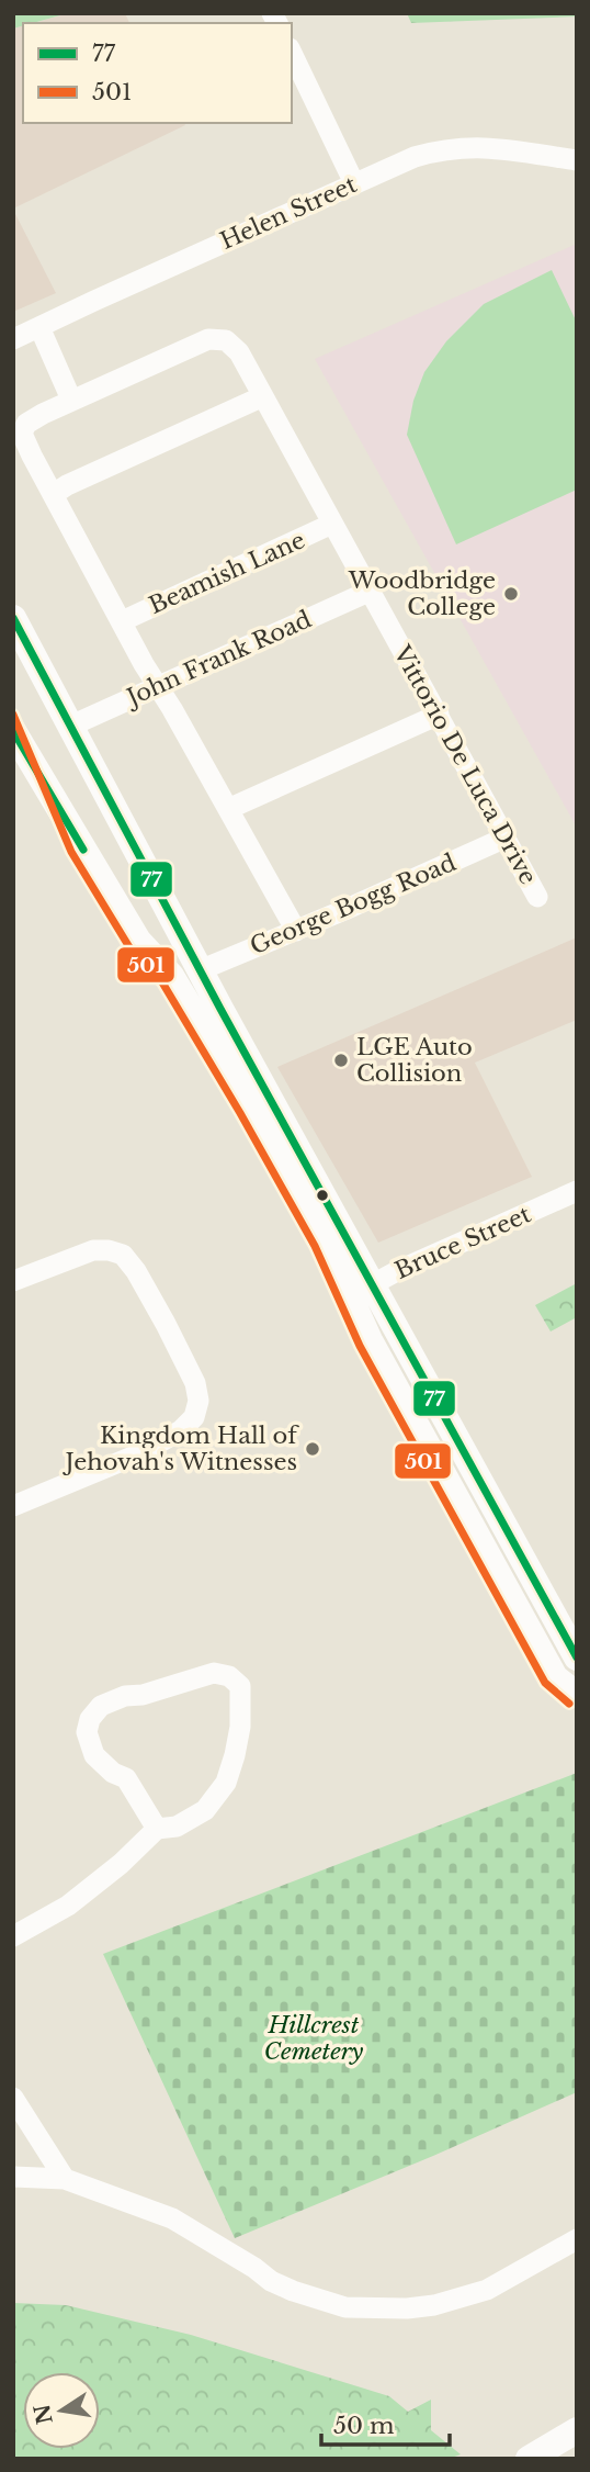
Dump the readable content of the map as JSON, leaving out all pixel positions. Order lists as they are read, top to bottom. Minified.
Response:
{"streets":{"street":["Helen Street","Beamish Lane","John Frank Road","Vittorio De Luca Drive","George Bogg Road","Bruce Street"]},"crossings":[["Beamish Lane","Vittorio De Luca Drive"],["John Frank Road","Vittorio De Luca Drive"],["Vittorio De Luca Drive","George Bogg Road"]],"parks":["Hillcrest Cemetery"],"places":["Woodbridge College","LGE Auto Collision","Kingdom Hall of Jehovah's Witnesses"],"lines":["transit line 77","transit line 501"],"legend":["77","501"],"scale_bar":"50 m","north":"left"}
